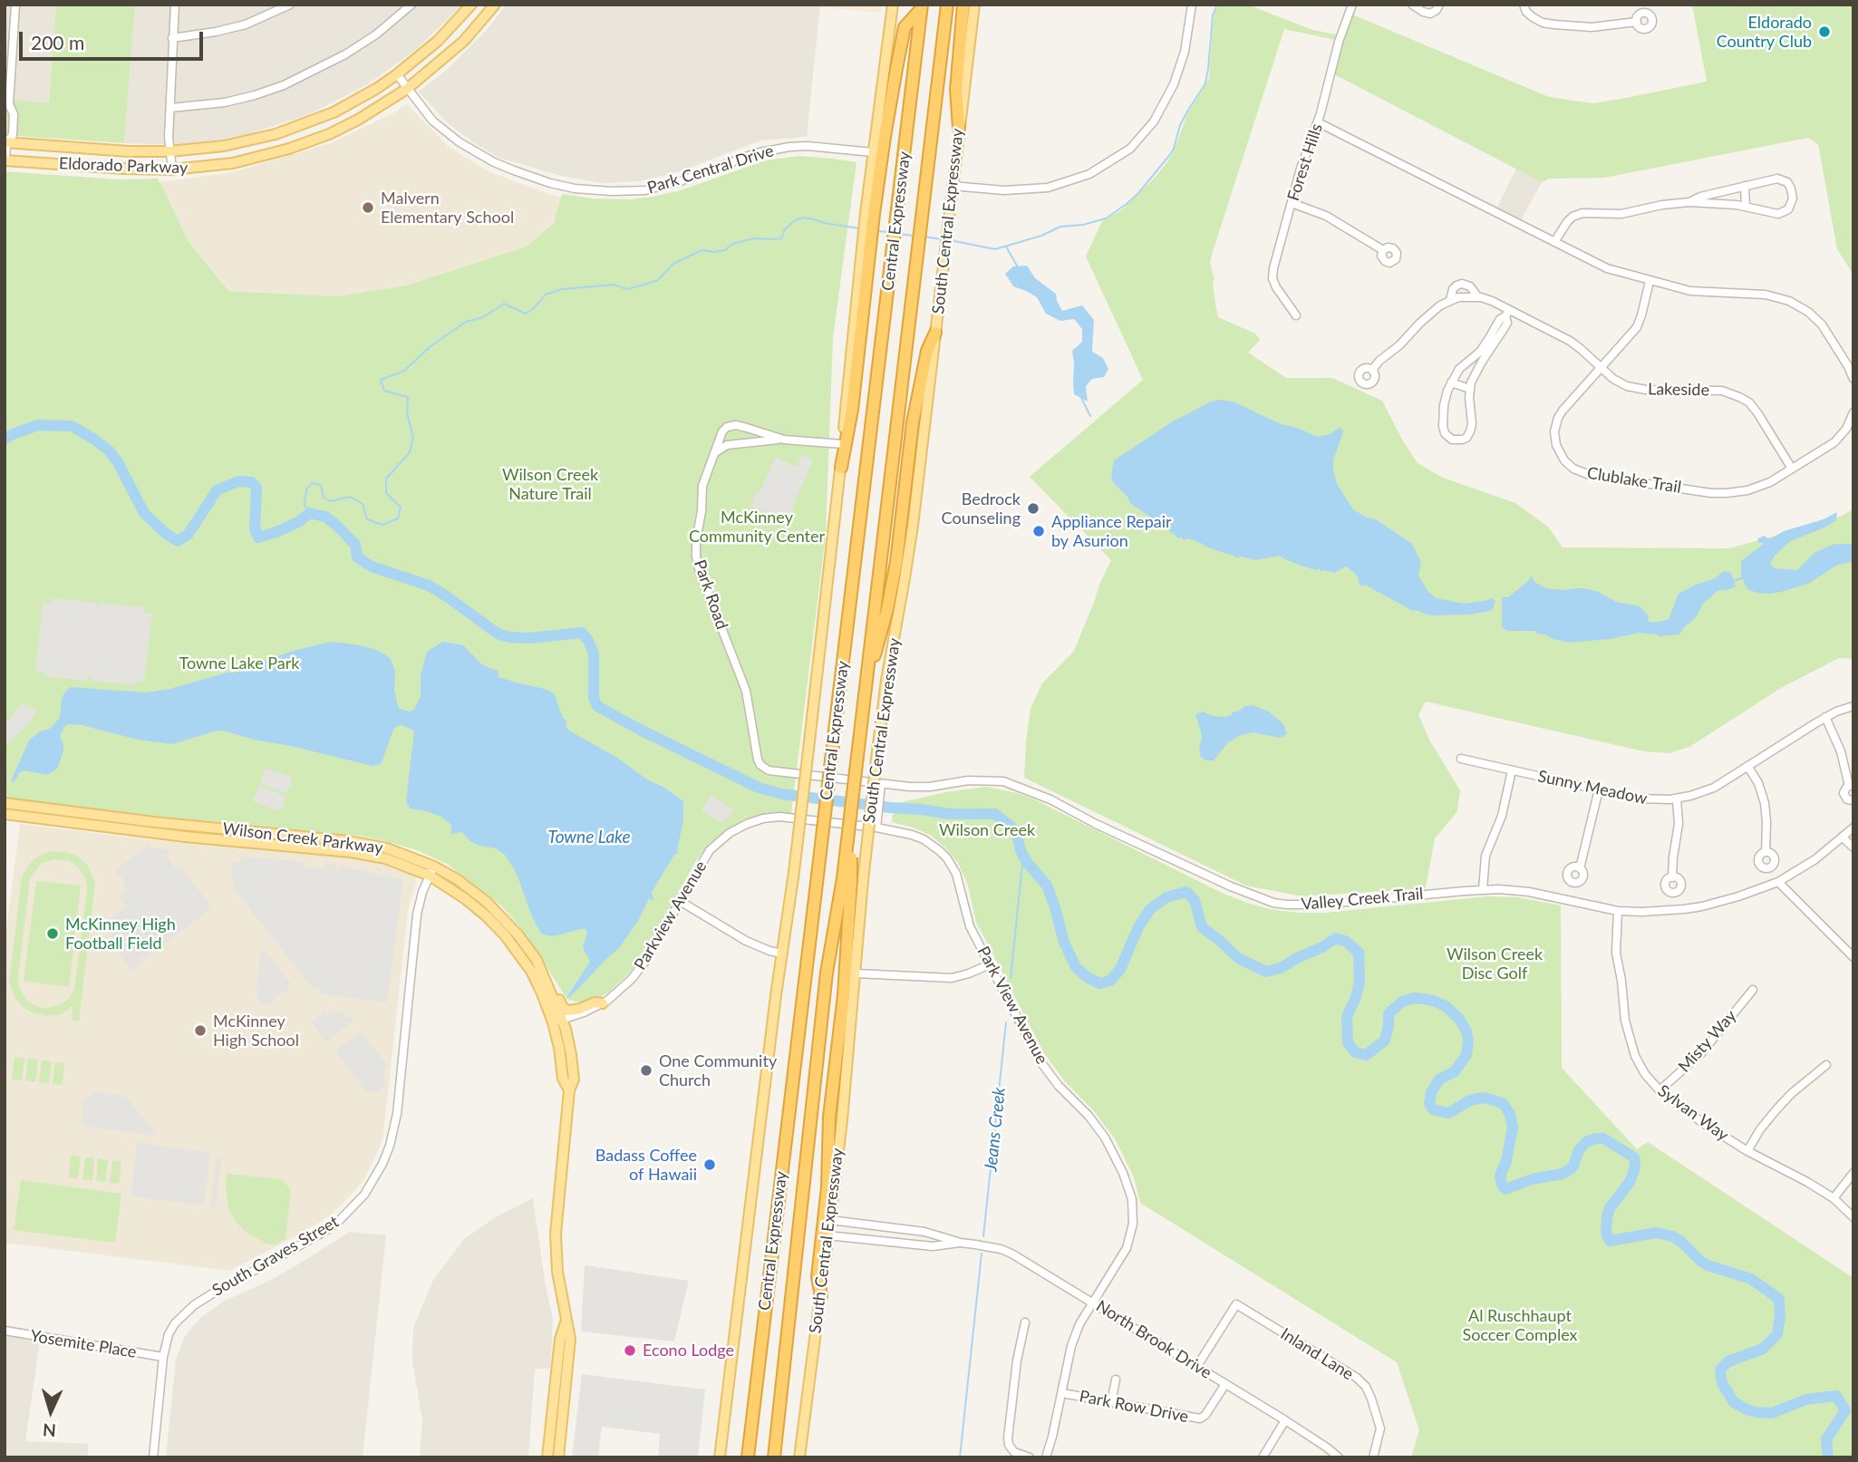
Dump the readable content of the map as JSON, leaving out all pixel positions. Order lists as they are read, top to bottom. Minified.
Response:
{"streets":{"highway":["Central Expressway"],"main road":["Eldorado Parkway","South Central Expressway","Wilson Creek Parkway"],"street":["Forest Hills","Park Central Drive","Lakeside","Clublake Trail","Park Road","Sunny Meadow","Valley Creek Trail","Parkview Avenue","Park View Avenue","Misty Way","Sylvan Way","South Graves Street","North Brook Drive","Yosemite Place","Inland Lane","Park Row Drive"]},"crossings":[["Eldorado Parkway","Park Central Drive"],["Central Expressway","South Central Expressway"],["South Central Expressway","North Brook Drive"],["Lakeside","Clublake Trail"],["Park Road","Valley Creek Trail"],["Wilson Creek Parkway","Parkview Avenue"],["Wilson Creek Parkway","South Graves Street"],["Valley Creek Trail","Sylvan Way"],["Parkview Avenue","Park View Avenue"],["Park View Avenue","North Brook Drive"],["Park View Avenue","Park Row Drive"],["Misty Way","Sylvan Way"],["South Graves Street","Yosemite Place"],["North Brook Drive","Inland Lane"],["North Brook Drive","Park Row Drive"]],"water":["Towne Lake","Jeans Creek"],"parks":["Wilson Creek Nature Trail","McKinney Community Center","Towne Lake Park","Wilson Creek","Wilson Creek Disc Golf","Al Ruschhaupt Soccer Complex"],"places":["Eldorado Country Club","Malvern Elementary School","Bedrock Counseling","Appliance Repair by Asurion","McKinney High Football Field","McKinney High School","One Community Church","Badass Coffee of Hawaii","Econo Lodge"],"scale_bar":"200 m","north":"bottom"}
